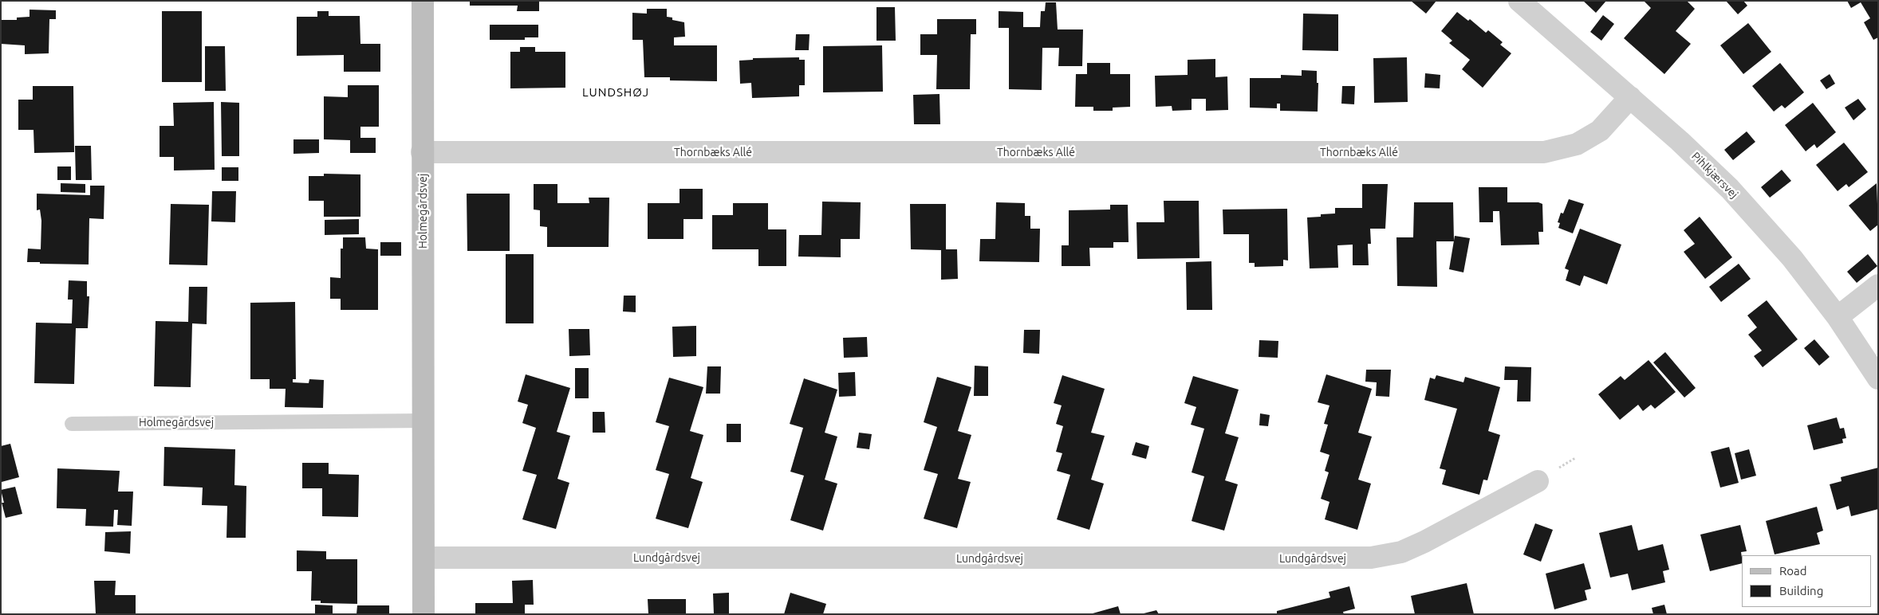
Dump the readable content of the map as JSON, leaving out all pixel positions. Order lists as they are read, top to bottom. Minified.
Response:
{"streets":{"street":["Thornbæks Allé","Pihlkjærsvej","Holmegårdsvej","Lundgårdsvej"]},"crossings":[["Thornbæks Allé","Pihlkjærsvej"],["Thornbæks Allé","Holmegårdsvej"],["Holmegårdsvej","Lundgårdsvej"]],"districts":["LUNDSHØJ"],"legend":["Road","Building"]}
